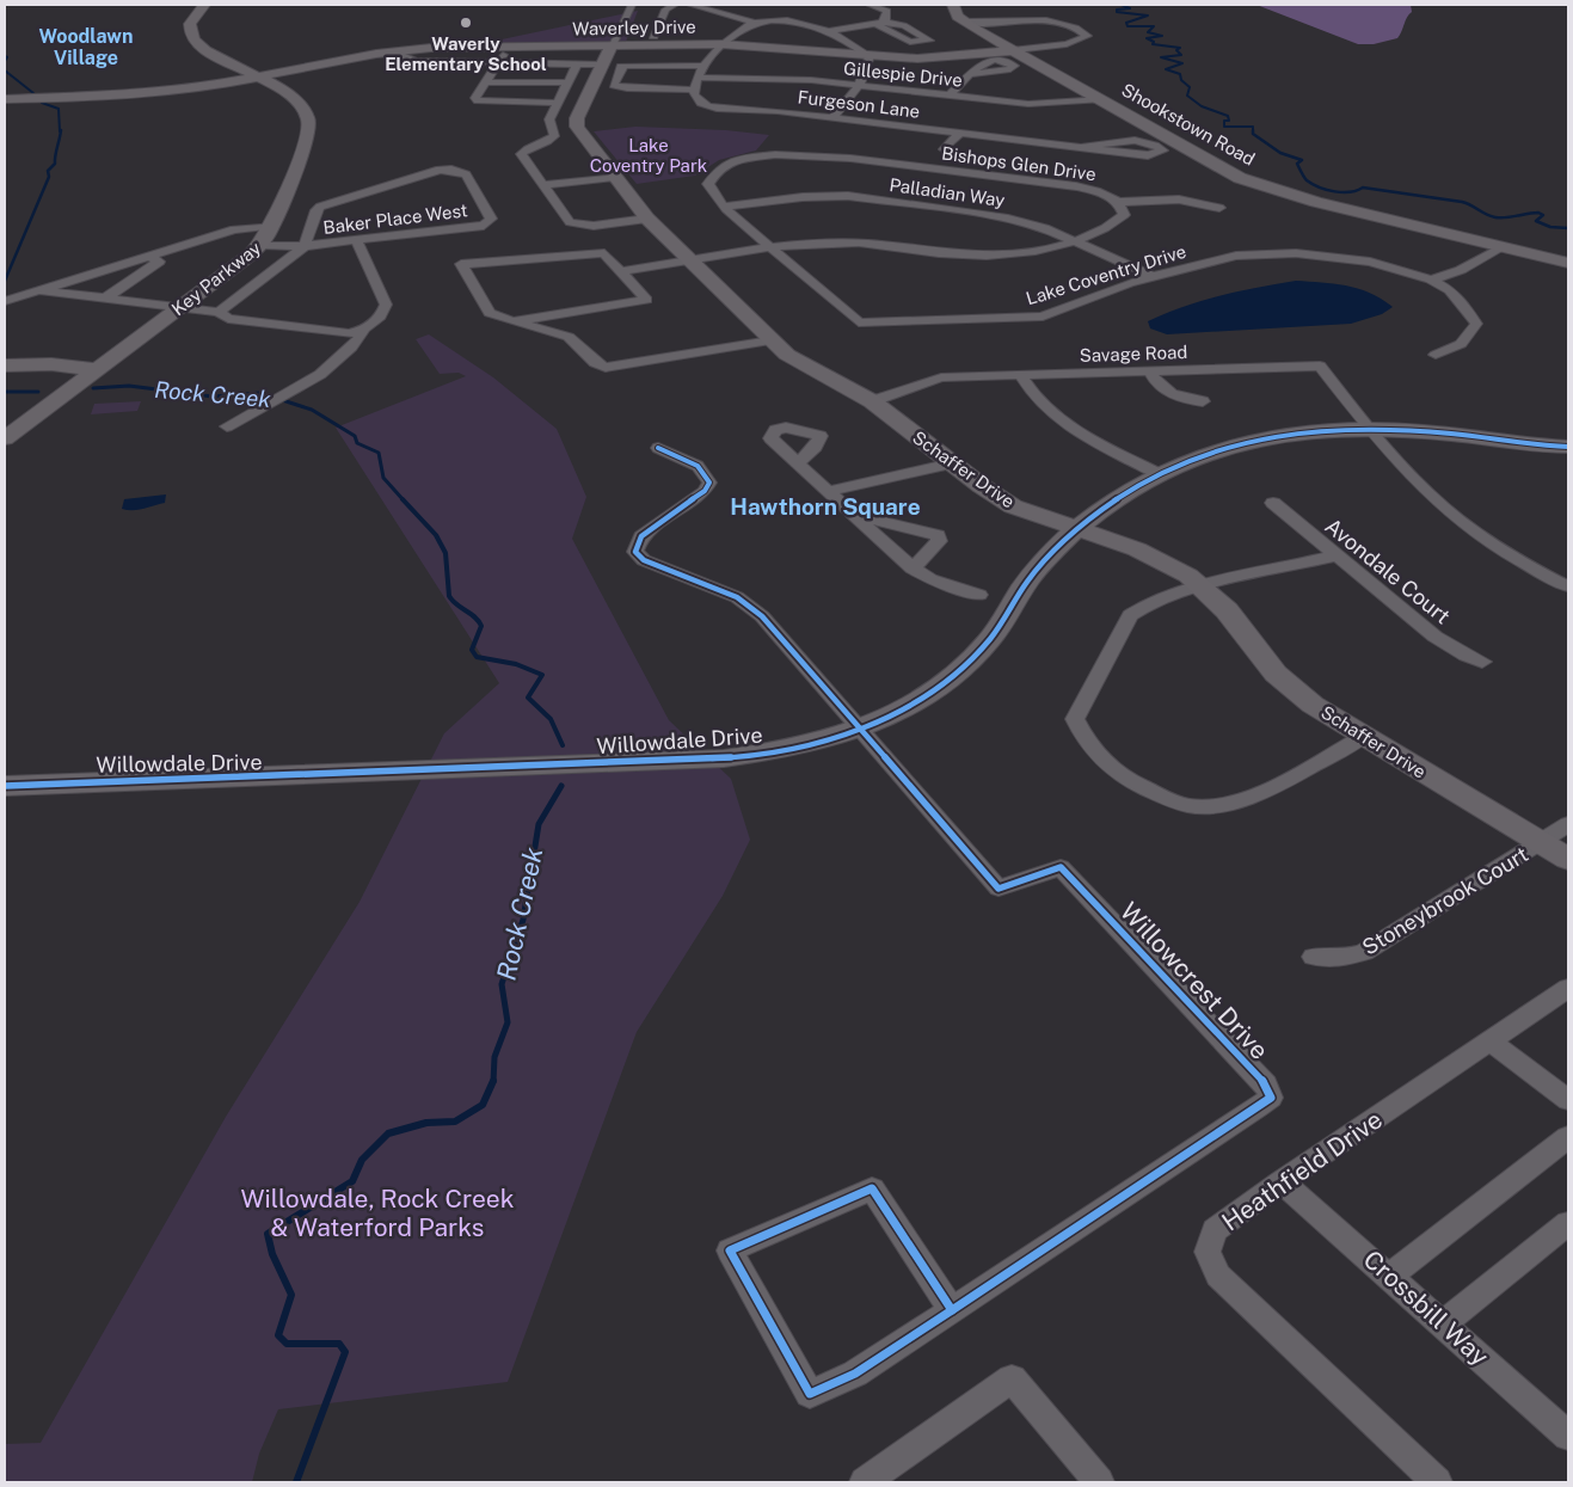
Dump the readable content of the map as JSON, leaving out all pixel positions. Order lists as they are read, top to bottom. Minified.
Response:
{"streets":{"street":["Waverley Drive","Gillespie Drive","Furgeson Lane","Shookstown Road","Bishops Glen Drive","Palladian Way","Baker Place West","Lake Coventry Drive","Key Parkway","Savage Road","Schaffer Drive","Avondale Court","Willowdale Drive","Stoneybrook Court","Willowcrest Drive","Heathfield Drive","Crossbill Way"]},"crossings":[["Waverley Drive","Shookstown Road"],["Waverley Drive","Key Parkway"],["Gillespie Drive","Shookstown Road"],["Bishops Glen Drive","Palladian Way"],["Bishops Glen Drive","Lake Coventry Drive"],["Bishops Glen Drive","Schaffer Drive"],["Palladian Way","Lake Coventry Drive"],["Baker Place West","Key Parkway"],["Savage Road","Schaffer Drive"],["Savage Road","Willowdale Drive"],["Schaffer Drive","Willowdale Drive"],["Schaffer Drive","Stoneybrook Court"],["Willowdale Drive","Willowcrest Drive"],["Heathfield Drive","Crossbill Way"]],"districts":["Woodlawn Village","Hawthorn Square"],"water":["Rock Creek"],"parks":["Lake Coventry Park","Willowdale, Rock Creek & Waterford Parks"],"places":["Waverly Elementary School"]}
